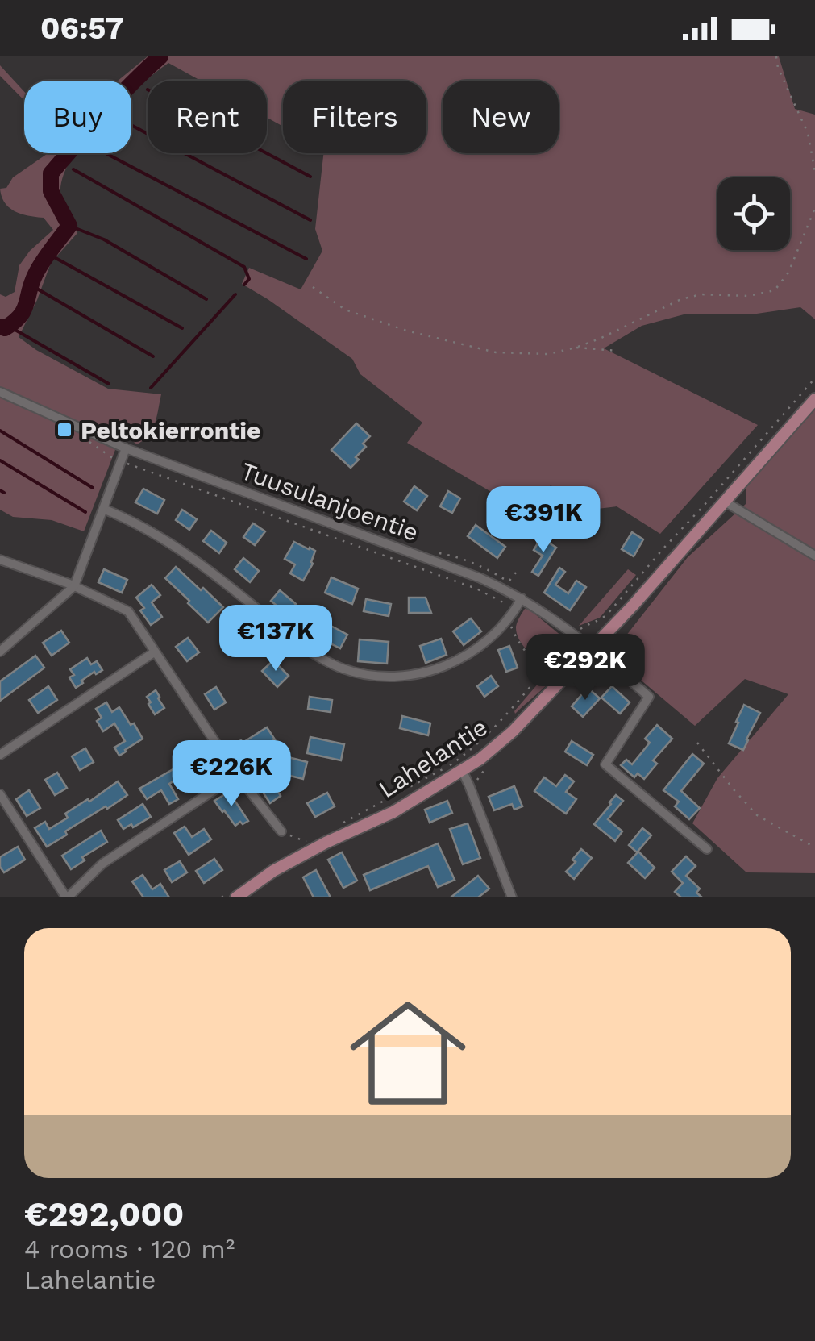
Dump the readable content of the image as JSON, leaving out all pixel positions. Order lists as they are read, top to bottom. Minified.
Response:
{"streets":{"main road":["Lahelantie"],"street":["Tuusulanjoentie"]},"crossings":[["Tuusulanjoentie","Lahelantie"]],"places":{"transit":["Peltokierrontie"]},"page":{"status":"06:57","chip":["Buy","Rent","Filters","New"],"price":["€391K","€137K","€292K","€226K"],"list":[{"name":"€292,000","note":"4 rooms · 120 m² · Lahelantie"}]}}
